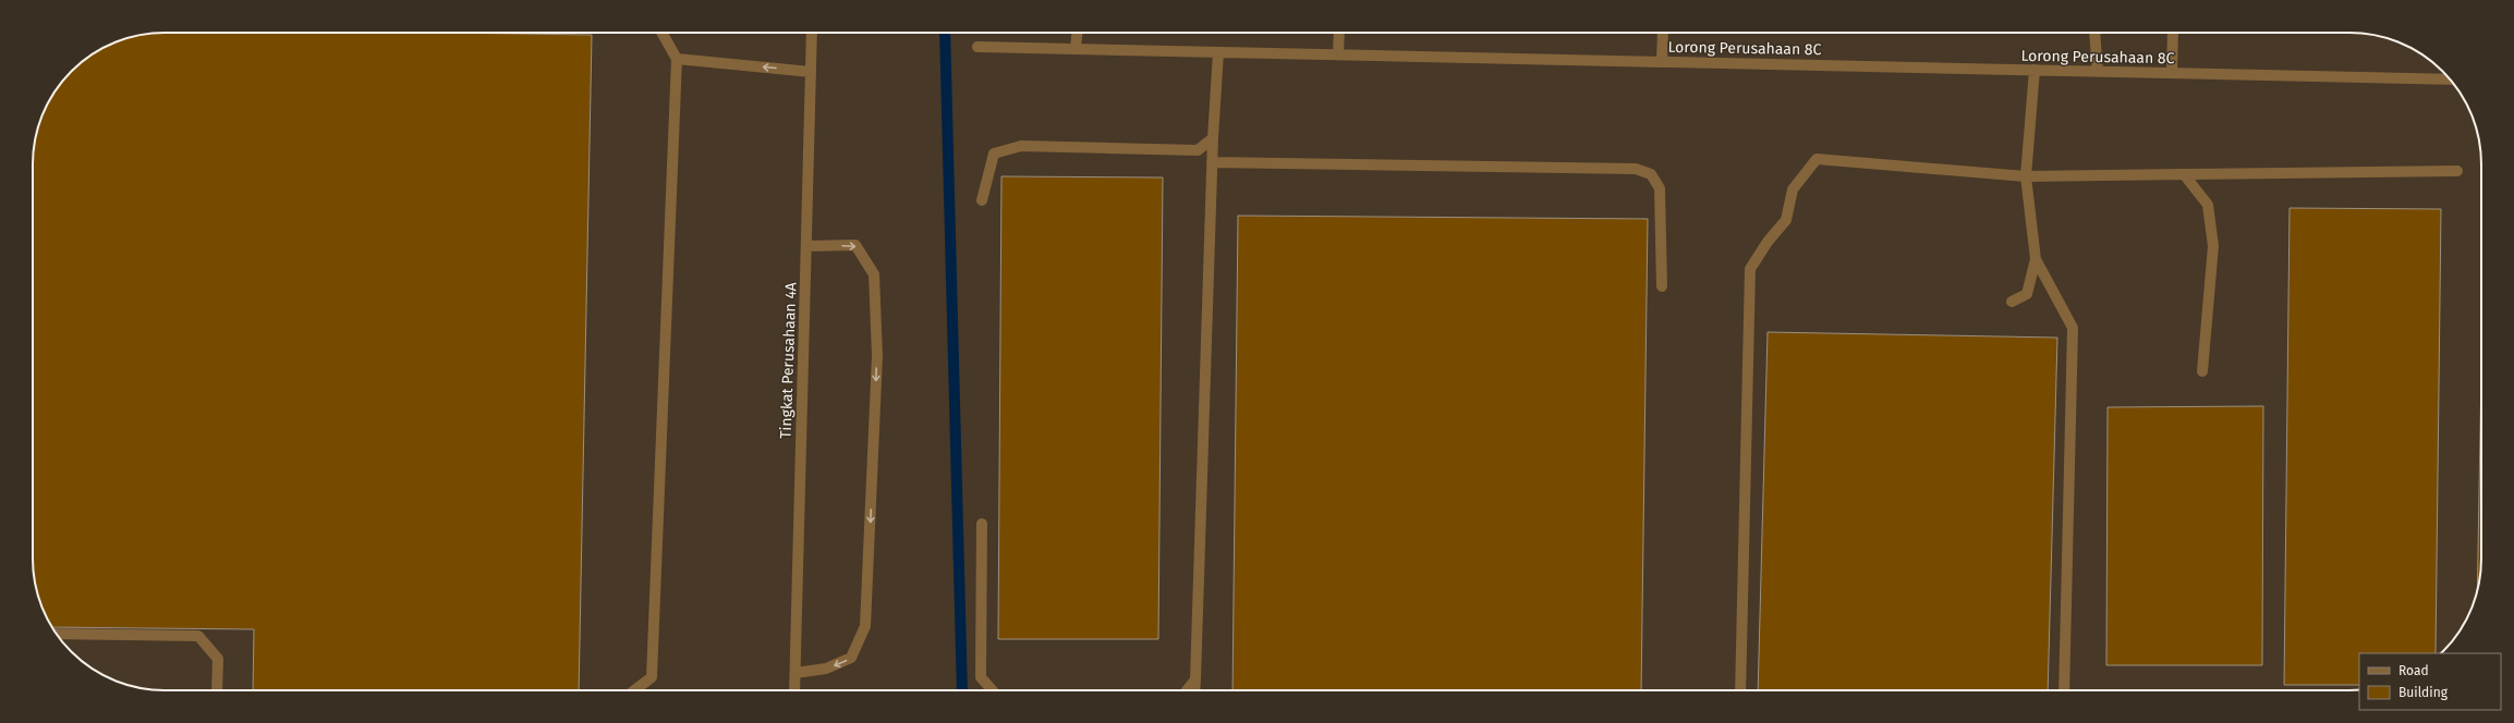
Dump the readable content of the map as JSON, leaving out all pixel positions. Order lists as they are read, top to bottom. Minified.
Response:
{"streets":{"street":["Lorong Perusahaan 8C","Tingkat Perusahaan 4A"]},"legend":["Road","Building"]}
